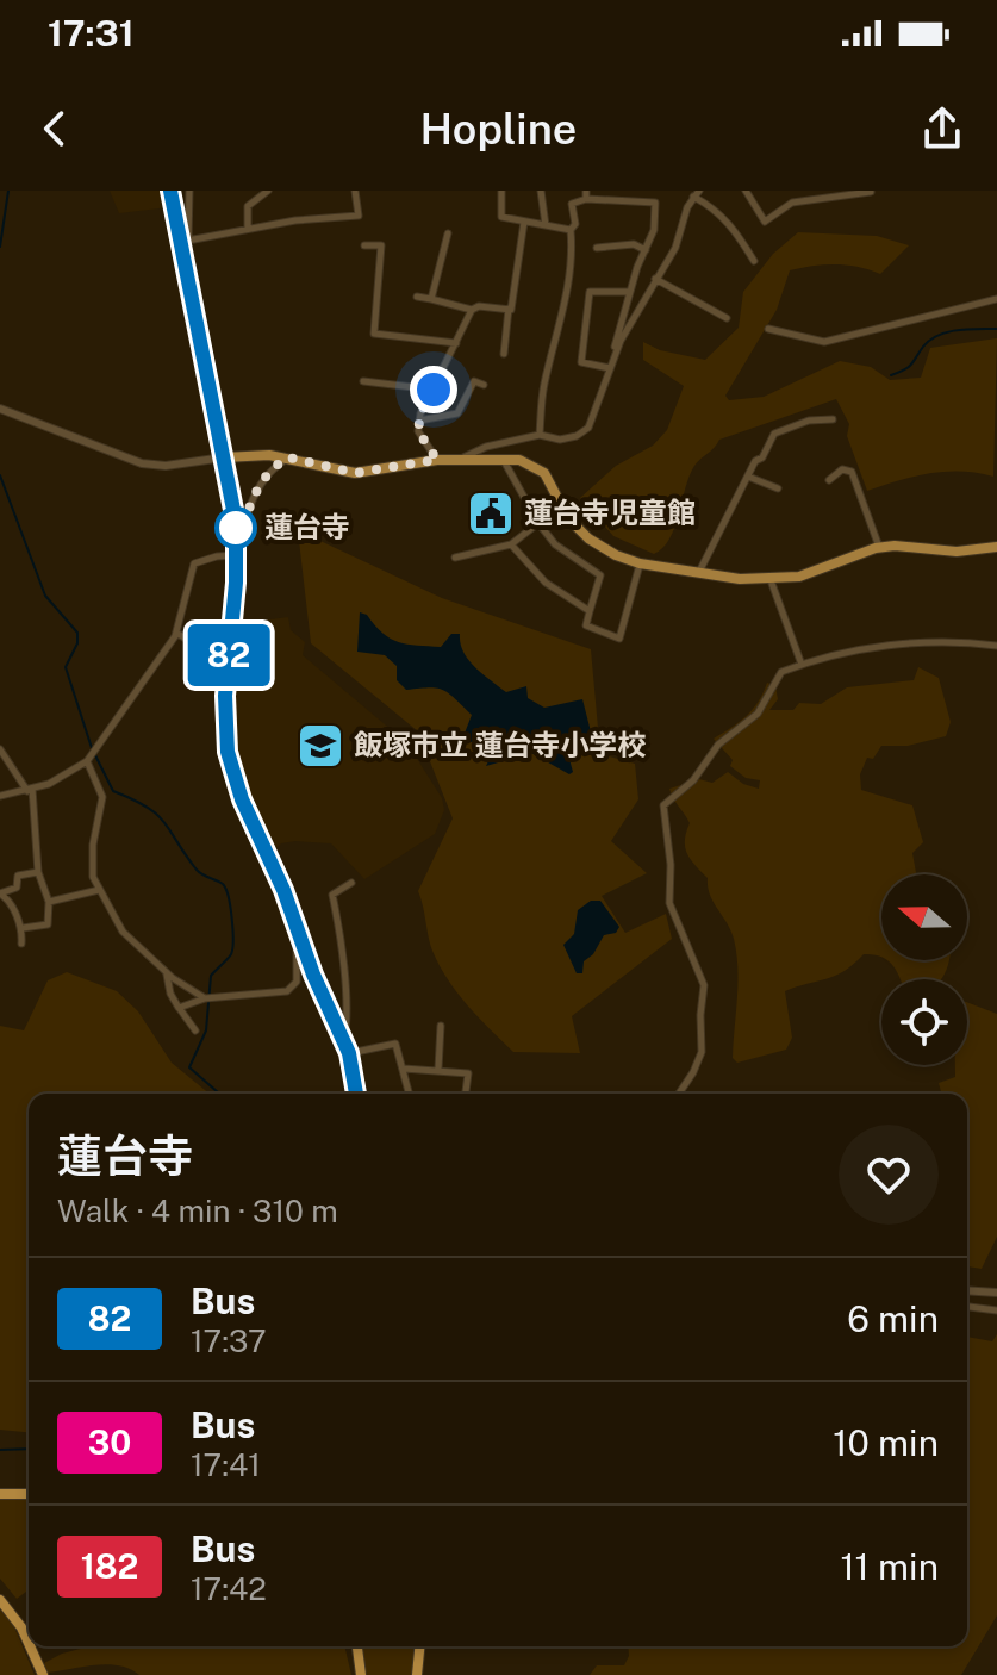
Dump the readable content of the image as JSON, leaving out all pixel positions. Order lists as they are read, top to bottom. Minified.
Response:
{"places":{"public building":["蓮台寺児童館"],"other":["蓮台寺"],"school or university":["飯塚市立 蓮台寺小学校"]},"lines":["bus line 82"],"north":"left","page":{"status":"17:31","header":"Hopline","on_map":"82","heading":["蓮台寺","Walk · 4 min · 310 m"],"list":[{"mark":"82","name":"Bus","note":"17:37","value":"6 min"},{"mark":"30","name":"Bus","note":"17:41","value":"10 min"},{"mark":"182","name":"Bus","note":"17:42","value":"11 min"}]}}
